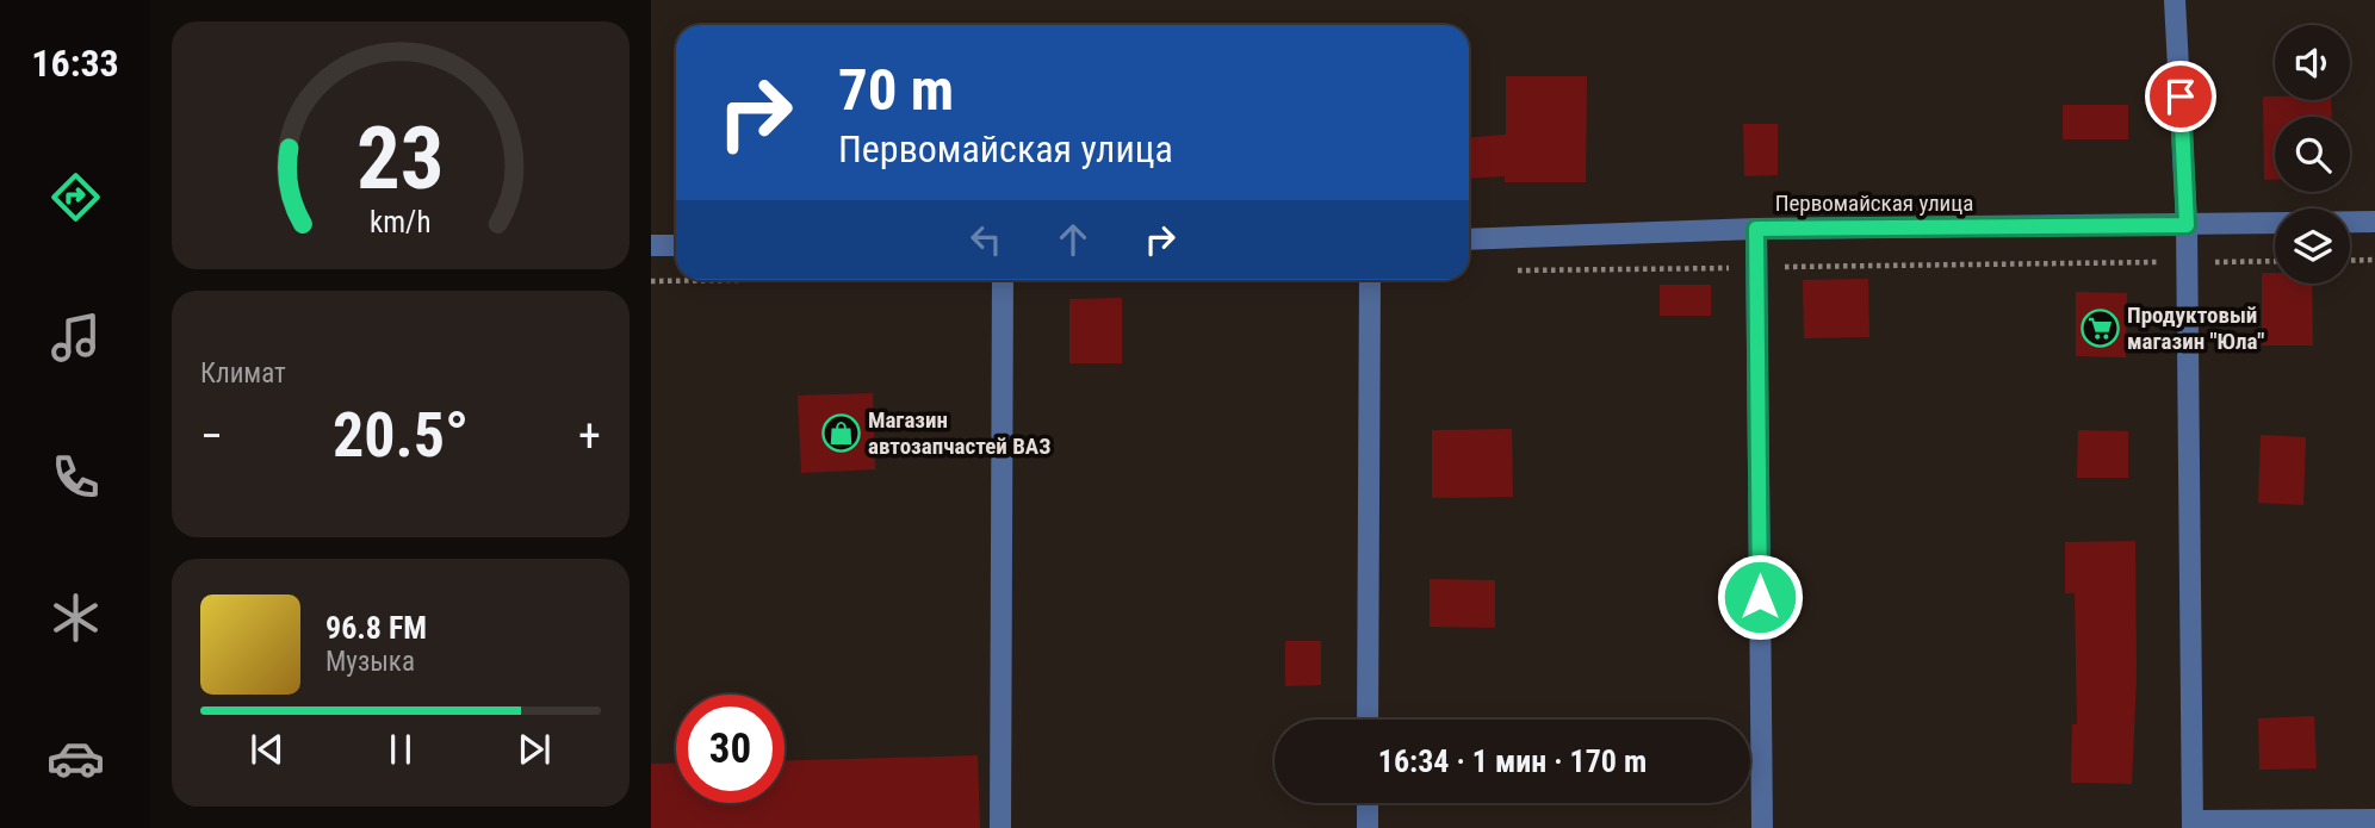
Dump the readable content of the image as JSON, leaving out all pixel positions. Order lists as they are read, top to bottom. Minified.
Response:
{"streets":{"street":["Первомайская улица"]},"places":{"supermarket":["Продуктовый магазин \"Юла\""],"shop":["Магазин автозапчастей ВАЗ"]},"page":{"tabs":"16:33","turn":["70 m","Первомайская улица"],"tile":"Климат","heat":["−","20.5°","+"],"song":["96.8 FM","Музыка"],"limit":"30","trip":"16:34 · 1 мин · 170 m","gauge":["23","km/h"]}}
